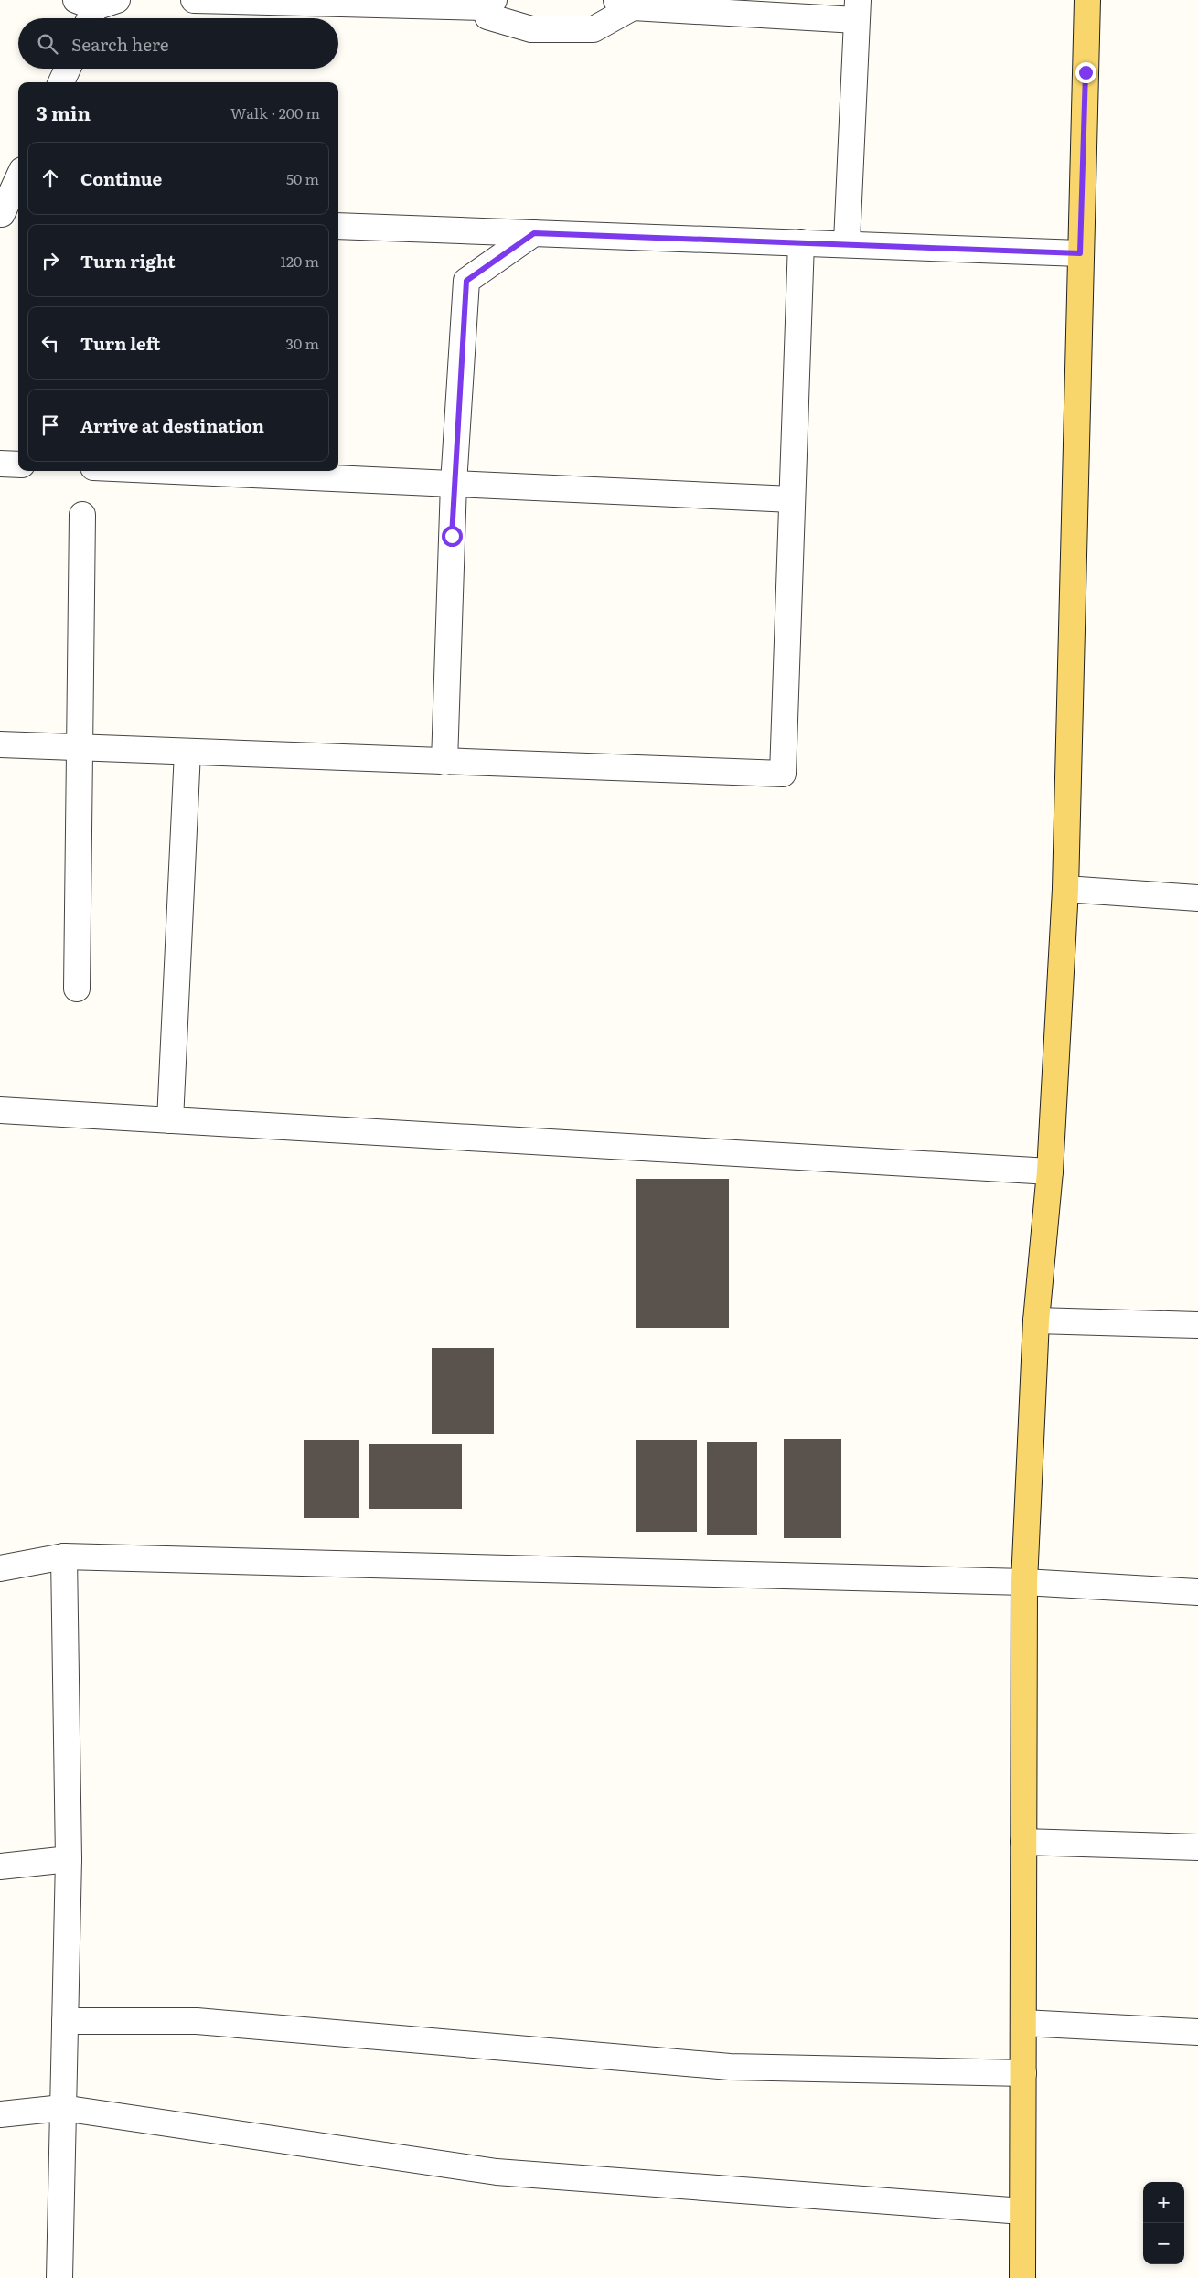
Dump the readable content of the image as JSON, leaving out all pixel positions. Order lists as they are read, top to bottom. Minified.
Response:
{"page":{"search":"Search here","heading":["3 min","Walk · 200 m"],"list":[["Continue","50 m"],["Turn right","120 m"],["Turn left","30 m"],"Arrive at destination"],"map_buttons":["+","−"]}}
